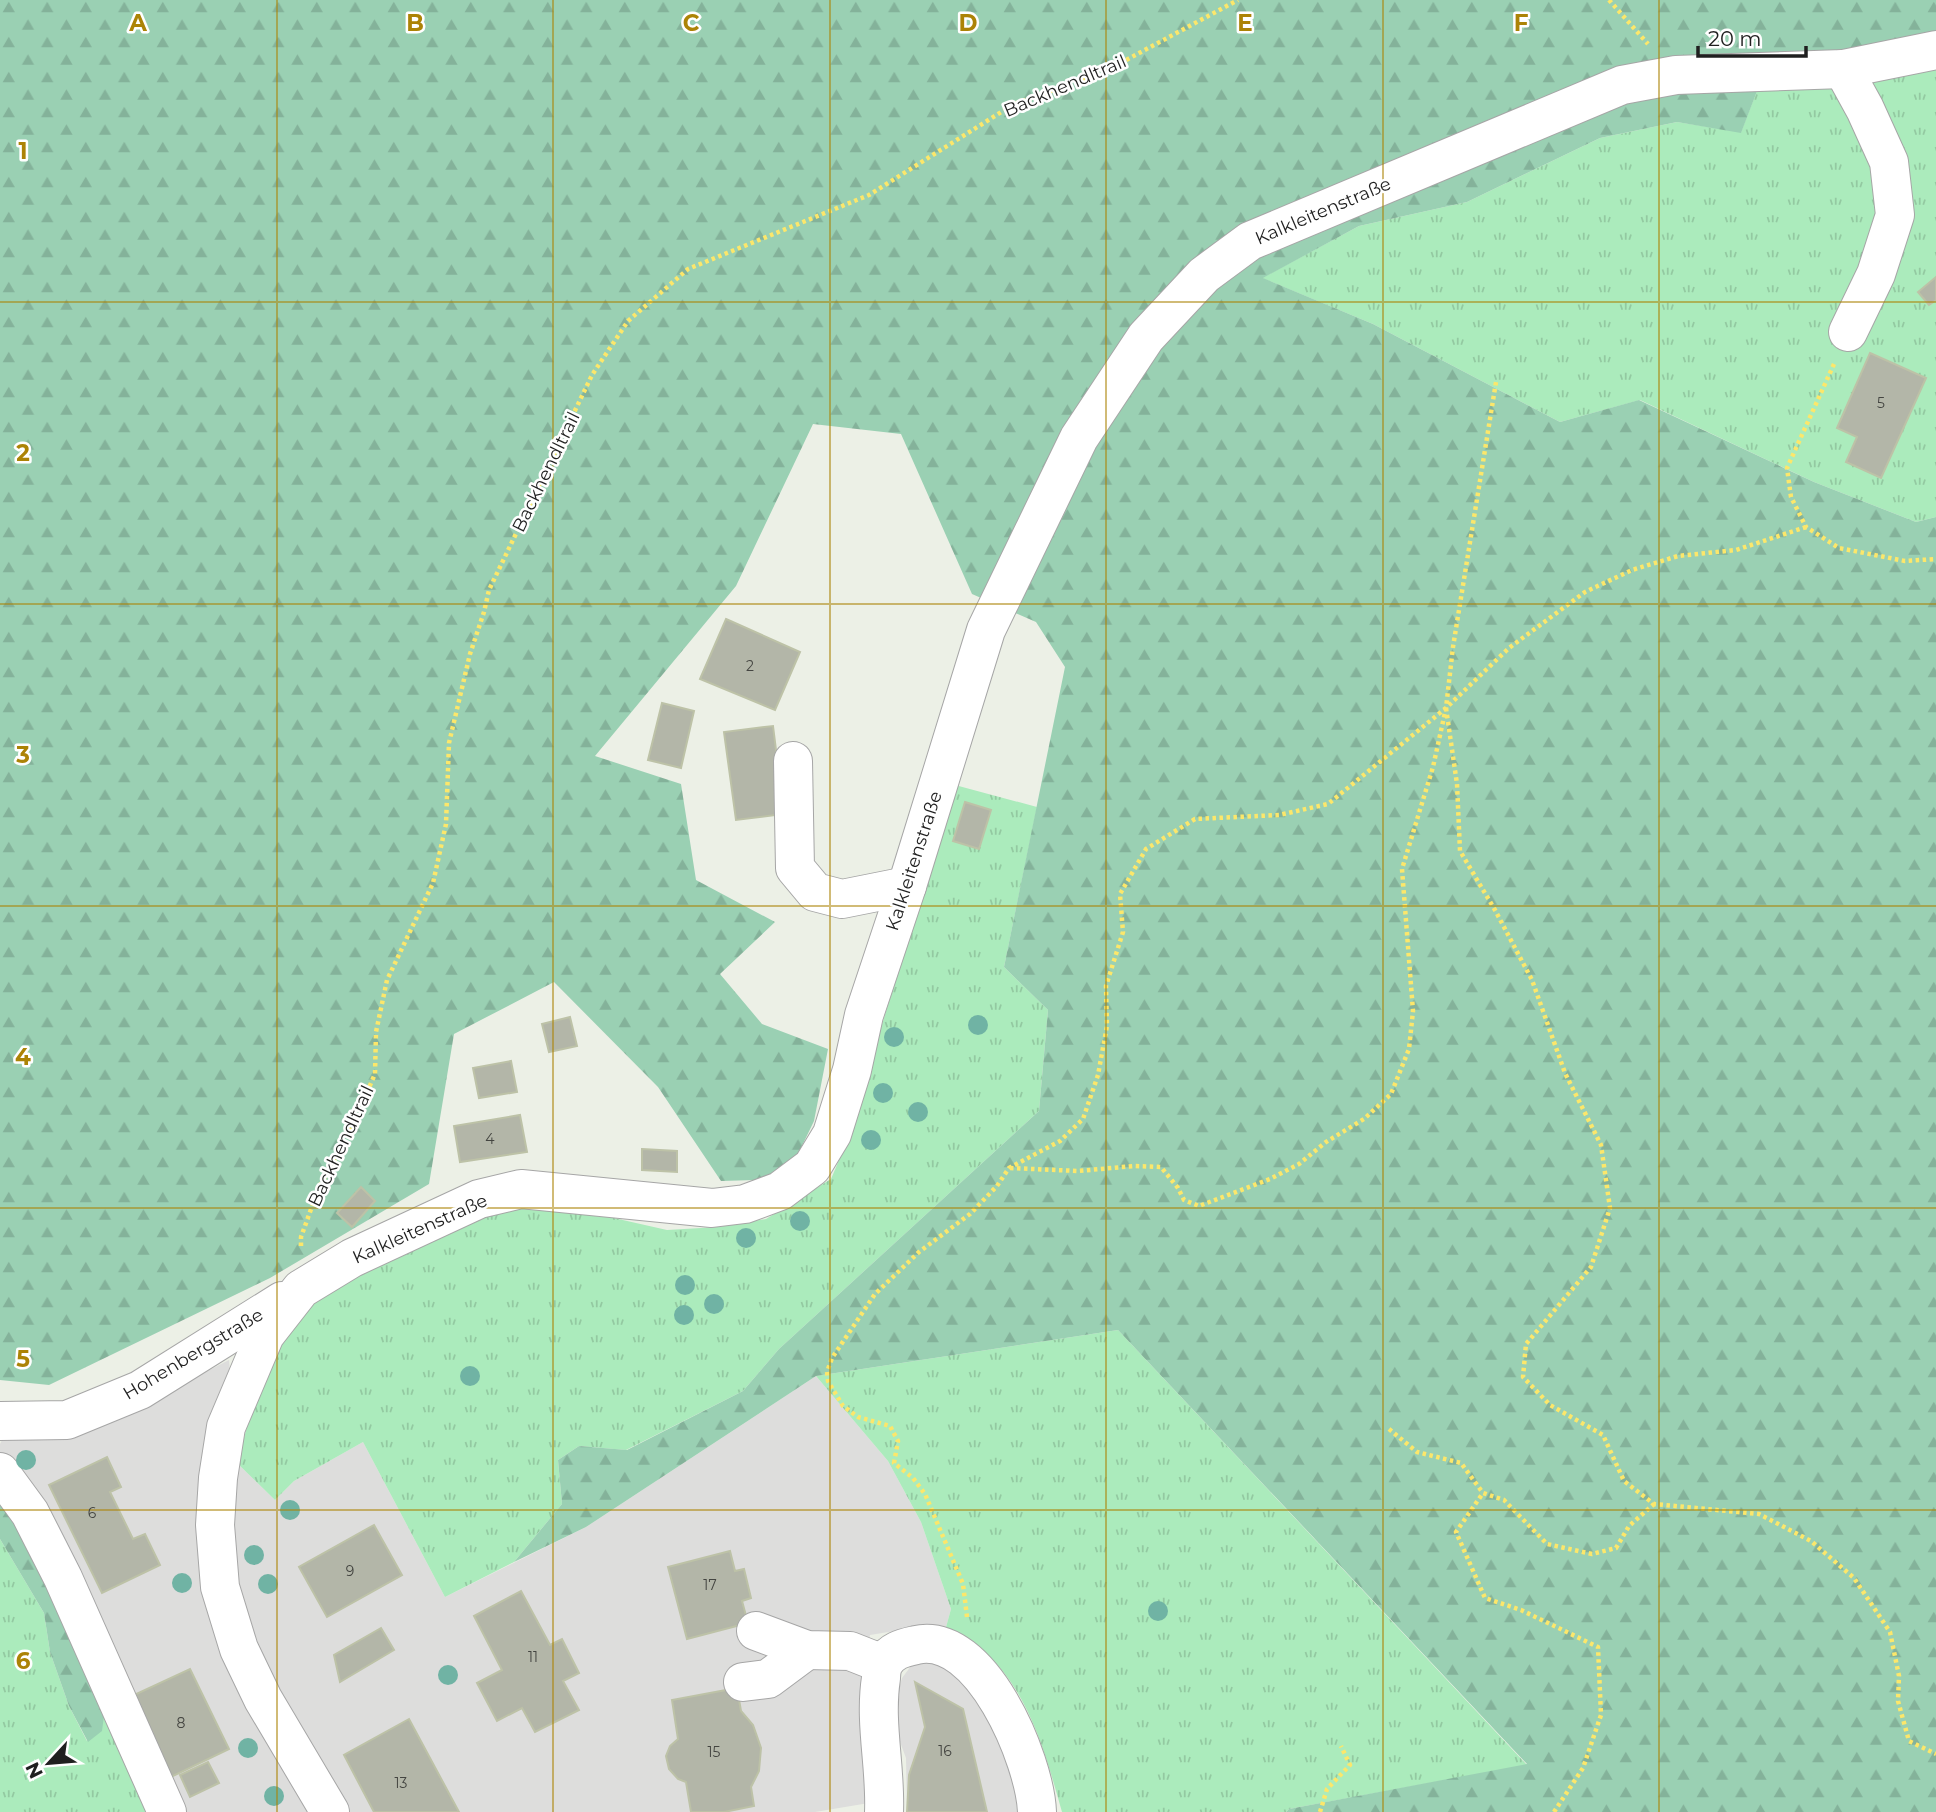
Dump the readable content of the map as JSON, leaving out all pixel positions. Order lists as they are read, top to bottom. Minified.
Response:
{"streets":{"street":["Kalkleitenstraße","Hohenbergstraße"],"path":["Backhendltrail"]},"crossings":[["Backhendltrail","Kalkleitenstraße"],["Backhendltrail","Hohenbergstraße"],["Kalkleitenstraße","Hohenbergstraße"]],"house_numbers":["5","2","4","6","9","17","11","8","16","15","13"],"scale_bar":"20 m","north":"bottom left","grid":{"columns":["A","B","C","D","E","F"],"rows":["1","2","3","4","5","6"]}}
